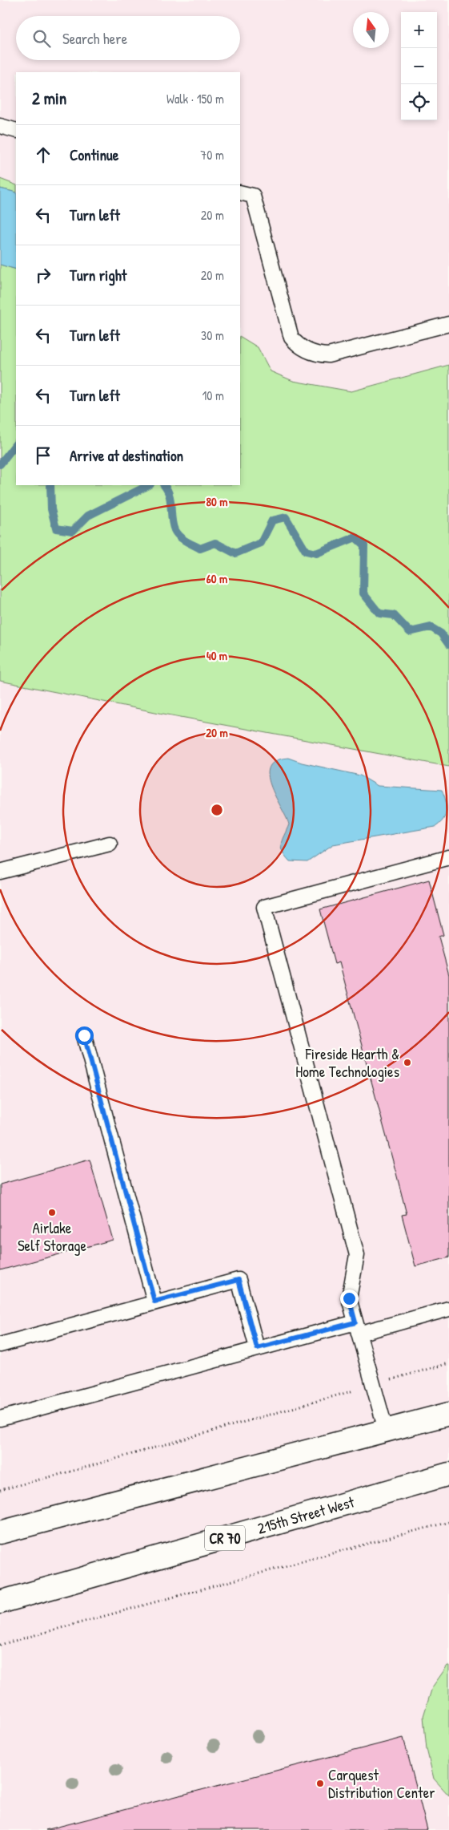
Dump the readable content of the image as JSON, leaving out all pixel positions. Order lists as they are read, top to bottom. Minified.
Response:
{"streets":{"main road":["215th Street West","CR 70"]},"places":["Fireside Hearth & Home Technologies","Airlake Self Storage","Carquest Distribution Center"],"north":"top","page":{"map_buttons":["+","−"],"search":"Search here","heading":["2 min","Walk · 150 m"],"list":[["Continue","70 m"],["Turn left","20 m"],["Turn right","20 m"],["Turn left","30 m"],["Turn left","10 m"],"Arrive at destination"]},"rings":["80 m","60 m","40 m","20 m"]}
